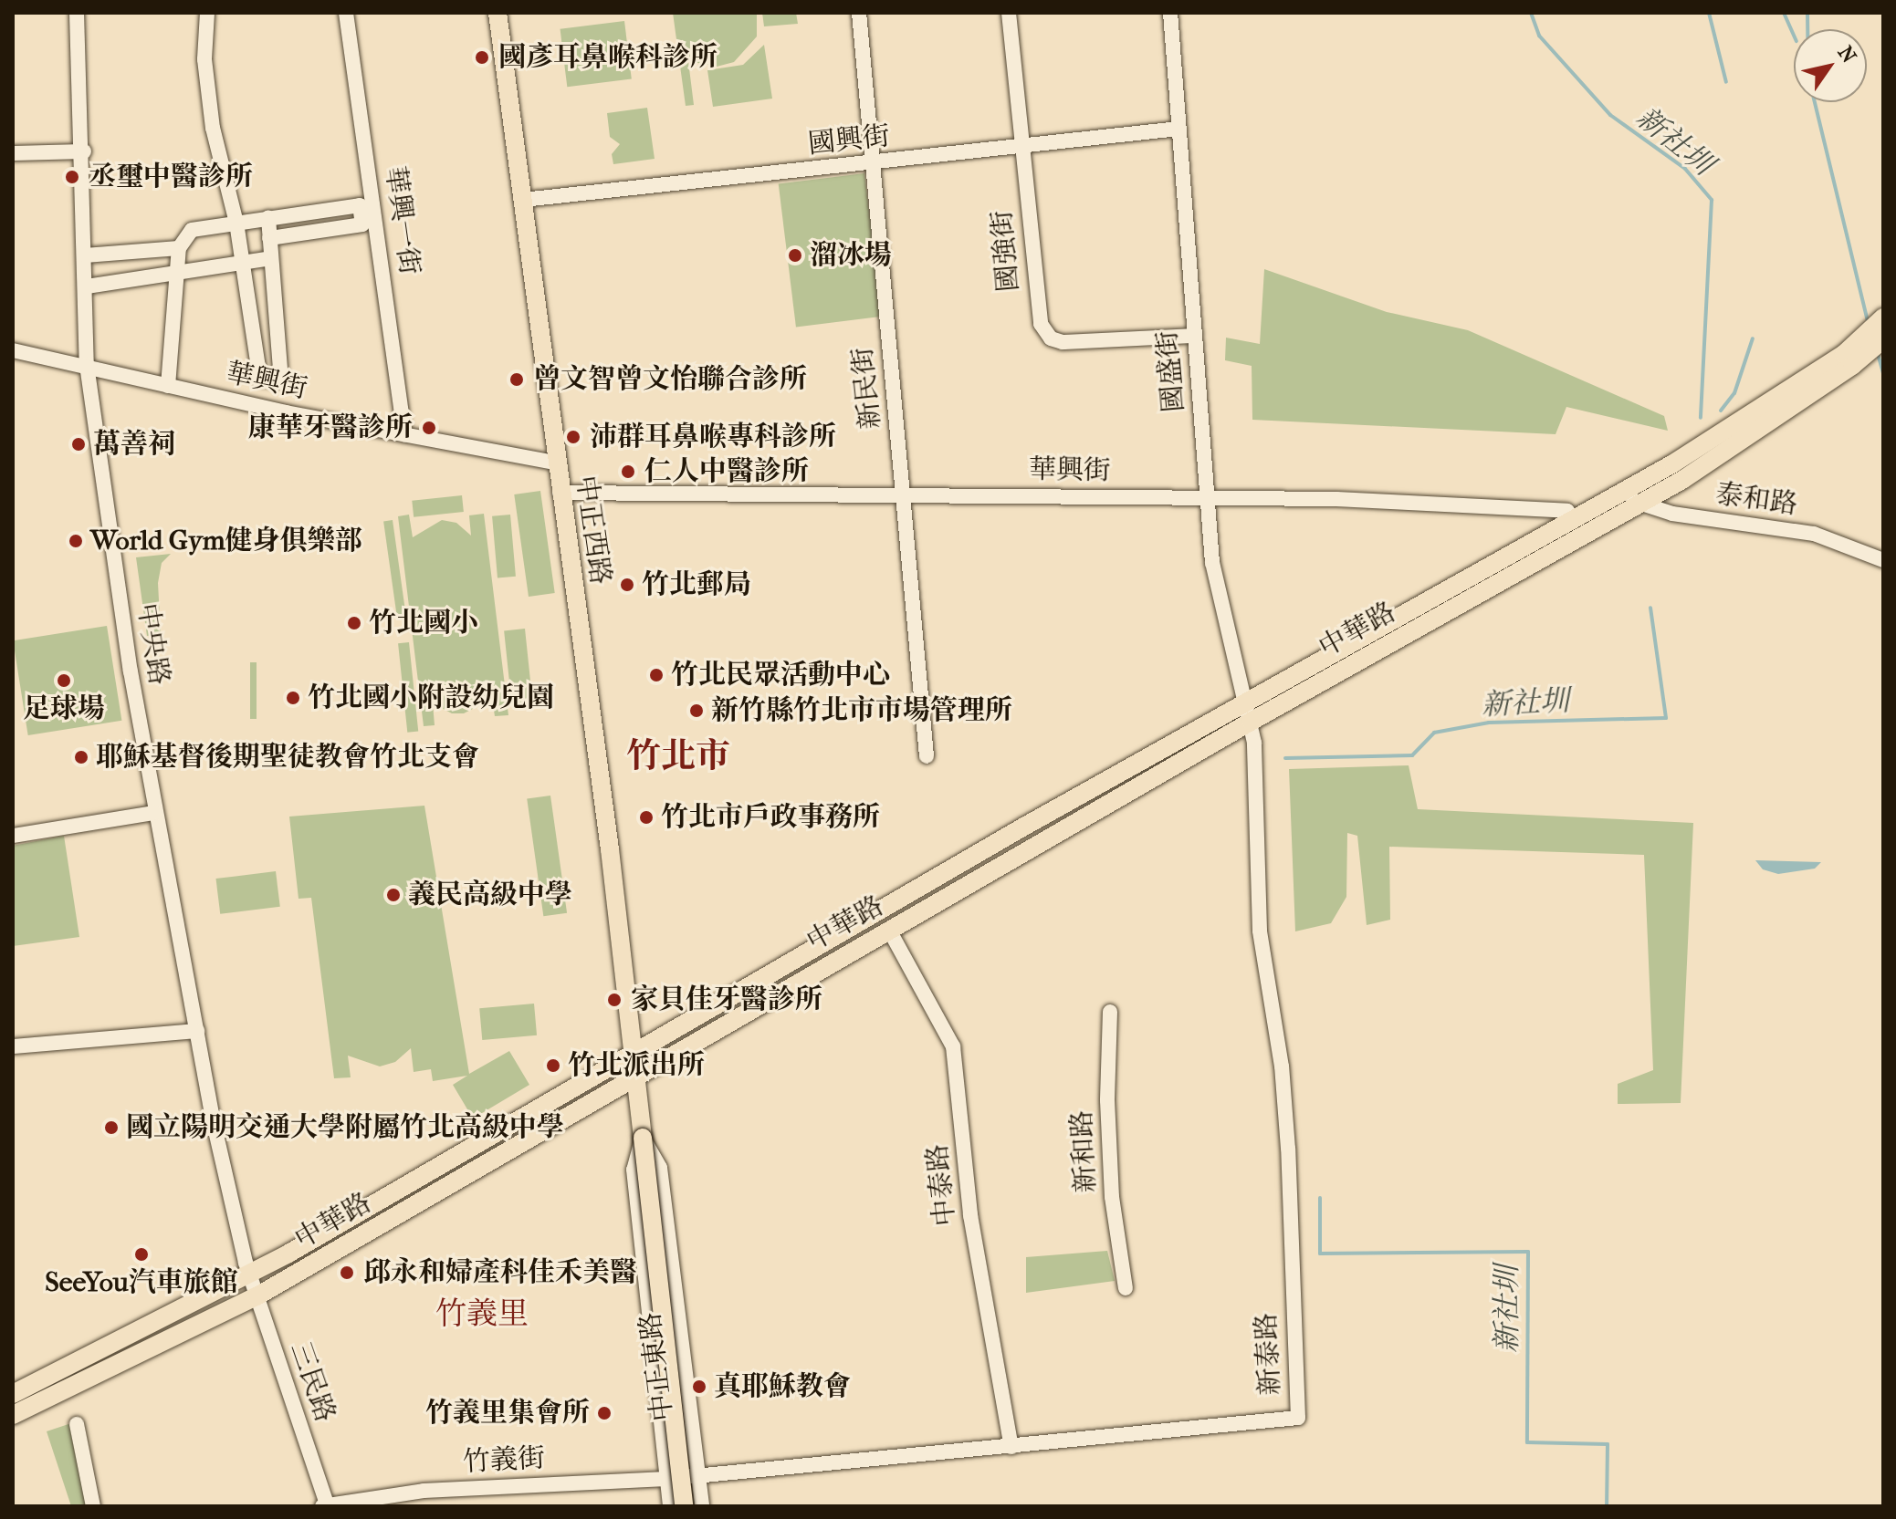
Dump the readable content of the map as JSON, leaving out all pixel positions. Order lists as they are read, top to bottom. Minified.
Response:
{"streets":{"main road":["中正西路","中華路","中正東路"],"street":["國興街","華興一街","國強街","國盛街","華興街","新民街","泰和路","中央路","新和路","中泰路","新泰路","三民路","竹義街"]},"crossings":[["國興街","國強街"],["國興街","國盛街"],["國興街","新民街"],["國興街","中正西路"],["華興一街","華興街"],["國強街","國盛街"],["國盛街","華興街"],["國盛街","中華路"],["國盛街","新泰路"],["華興街","新民街"],["華興街","中正西路"],["華興街","中華路"],["華興街","中央路"],["泰和路","中華路"],["中正西路","中華路"],["中正西路","中正東路"],["中華路","中央路"],["中華路","中泰路"],["中華路","新泰路"],["中華路","中正東路"],["中華路","三民路"],["中央路","三民路"],["中泰路","新泰路"],["新泰路","中正東路"],["新泰路","竹義街"],["中正東路","竹義街"],["三民路","竹義街"]],"districts":["竹北市","竹義里"],"water":["新社圳"],"places":["國彥耳鼻喉科診所","丞璽中醫診所","溜冰場","曾文智曾文怡聯合診所","康華牙醫診所","沛群耳鼻喉專科診所","萬善祠","仁人中醫診所","World Gym健身俱樂部","竹北郵局","竹北國小","竹北民眾活動中心","足球場","竹北國小附設幼兒園","新竹縣竹北市市場管理所","耶穌基督後期聖徒教會竹北支會","竹北市戶政事務所","義民高級中學","家貝佳牙醫診所","竹北派出所","國立陽明交通大學附屬竹北高級中學","SeeYou汽車旅館","邱永和婦產科佳禾美醫","真耶穌教會","竹義里集會所"],"north":"top right"}
